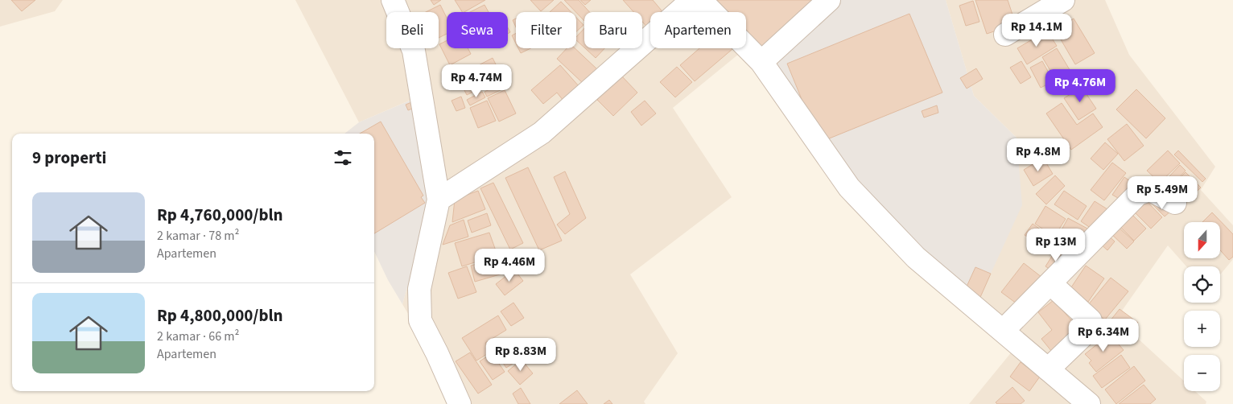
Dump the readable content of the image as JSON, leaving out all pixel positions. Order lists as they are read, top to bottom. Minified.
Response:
{"north":"bottom","page":{"chip":["Beli","Sewa","Filter","Baru","Apartemen"],"price":["Rp 14.1M","Rp 4.74M","Rp 4.76M","Rp 4.8M","Rp 5.49M","Rp 13M","Rp 4.46M","Rp 6.34M","Rp 8.83M"],"heading":"9 properti","list":[{"name":"Rp 4,760,000/bln","note":"2 kamar · 78 m² · Apartemen"},{"name":"Rp 4,800,000/bln","note":"2 kamar · 66 m² · Apartemen"}],"map_buttons":["+","−"]}}
